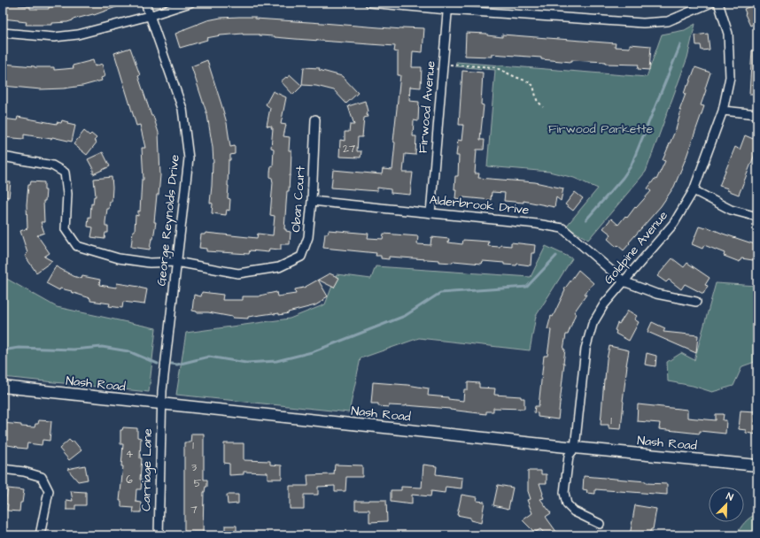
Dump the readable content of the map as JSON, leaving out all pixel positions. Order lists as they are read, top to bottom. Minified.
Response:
{"streets":{"street":["Firwood Avenue","Oban Court","Alderbrook Drive","George Reynolds Drive","Goldpine Avenue","Nash Road","Carriage Lane"]},"crossings":[["Firwood Avenue","Alderbrook Drive"],["Oban Court","Alderbrook Drive"],["Oban Court","George Reynolds Drive"],["Alderbrook Drive","Goldpine Avenue"],["George Reynolds Drive","Nash Road"],["George Reynolds Drive","Carriage Lane"],["Goldpine Avenue","Nash Road"],["Nash Road","Carriage Lane"]],"parks":["Firwood Parkette"],"house_numbers":["27","1","1","4","3","6","5","7"],"north":"top right"}
